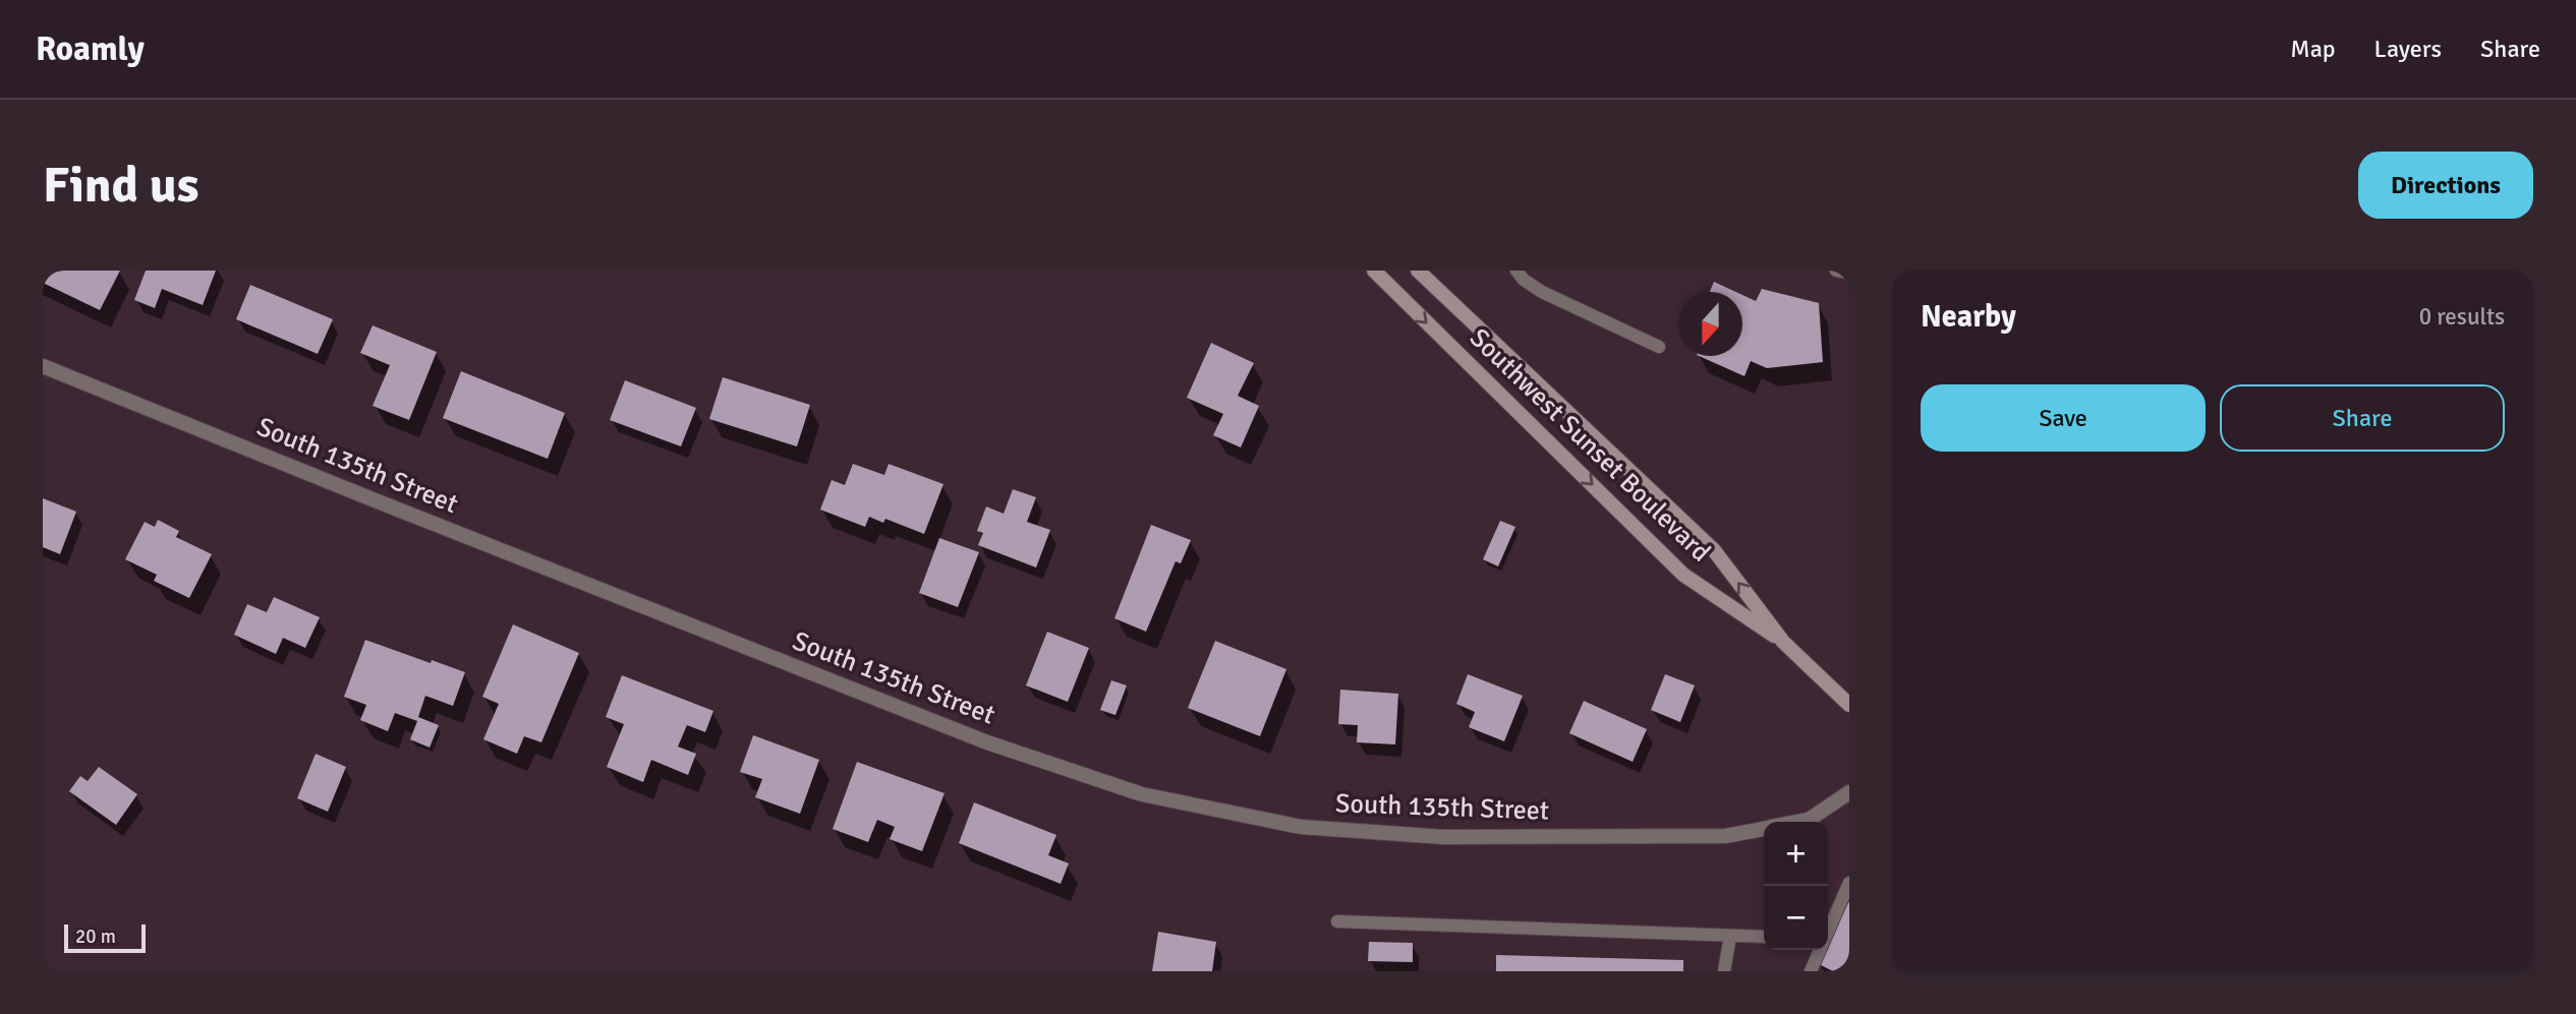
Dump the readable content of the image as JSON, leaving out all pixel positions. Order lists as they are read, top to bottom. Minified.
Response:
{"streets":{"main road":["Southwest Sunset Boulevard"],"street":["South 135th Street"]},"scale_bar":"20 m","north":"bottom","page":{"header":"Roamly","nav":["Map","Layers","Share"],"buttons":["Directions",["Save","Share"]],"title":"Find us","heading":["Nearby","0 results"],"map_buttons":["+","−"],"scale":"20 m"}}
